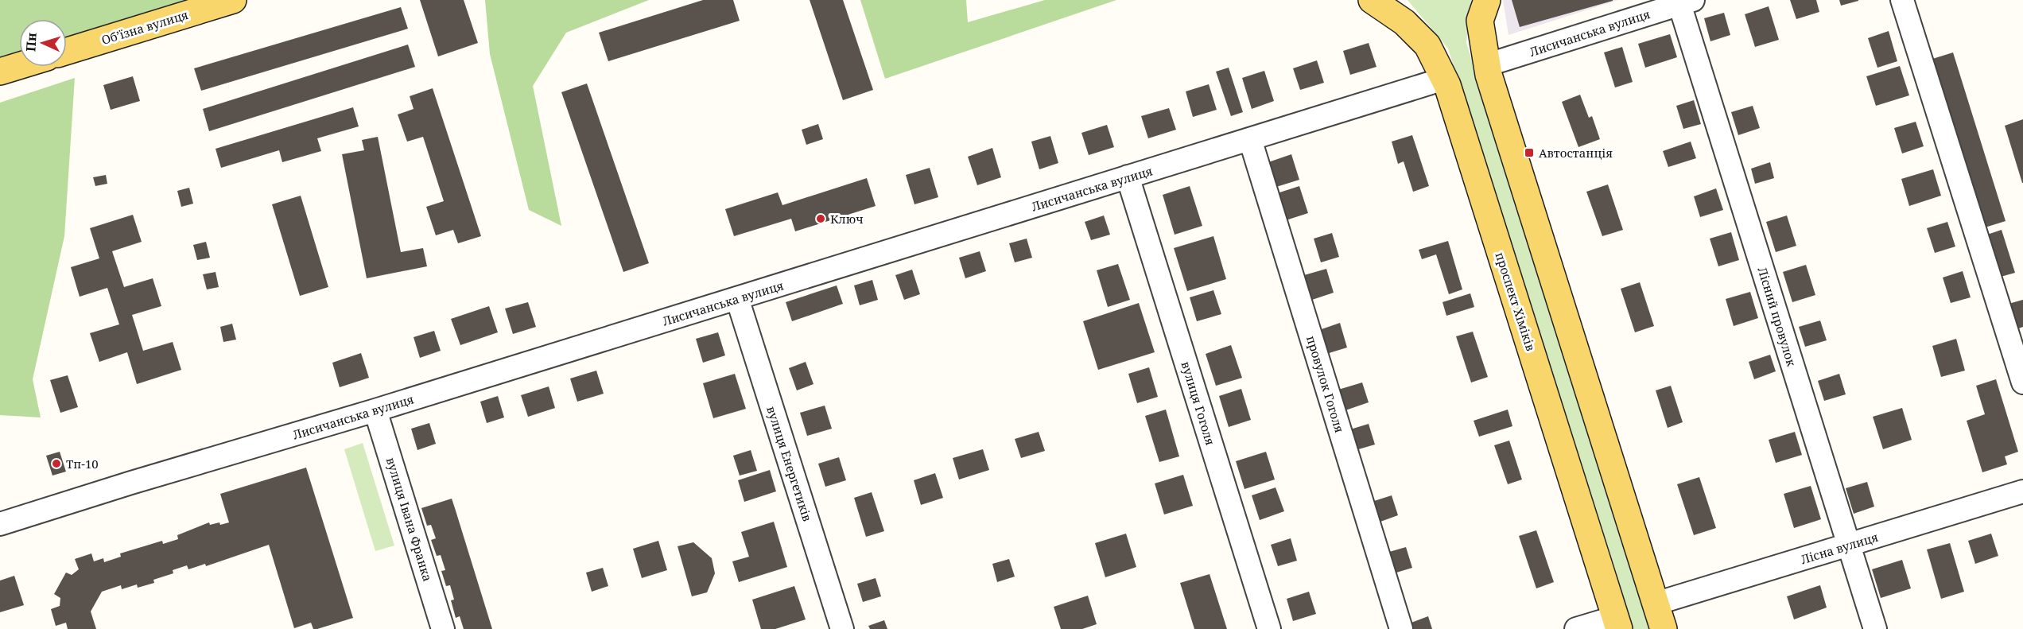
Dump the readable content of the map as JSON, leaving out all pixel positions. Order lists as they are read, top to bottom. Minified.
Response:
{"streets":{"main road":["Об’їзна вулиця","проспект Хіміків"],"street":["Лисичанська вулиця","Лісний провулок","провулок Гоголя","вулиця Гоголя","вулиця Енергетиків","вулиця Івана Франка","Лісна вулиця"]},"crossings":[["Лисичанська вулиця","проспект Хіміків"],["Лисичанська вулиця","Лісний провулок"],["Лисичанська вулиця","провулок Гоголя"],["Лисичанська вулиця","вулиця Гоголя"],["Лисичанська вулиця","вулиця Енергетиків"],["Лисичанська вулиця","вулиця Івана Франка"],["Лісний провулок","Лісна вулиця"]],"places":{"transit":["Автостанція"],"other":["Ключ","Тп-10"]},"north":"left"}
